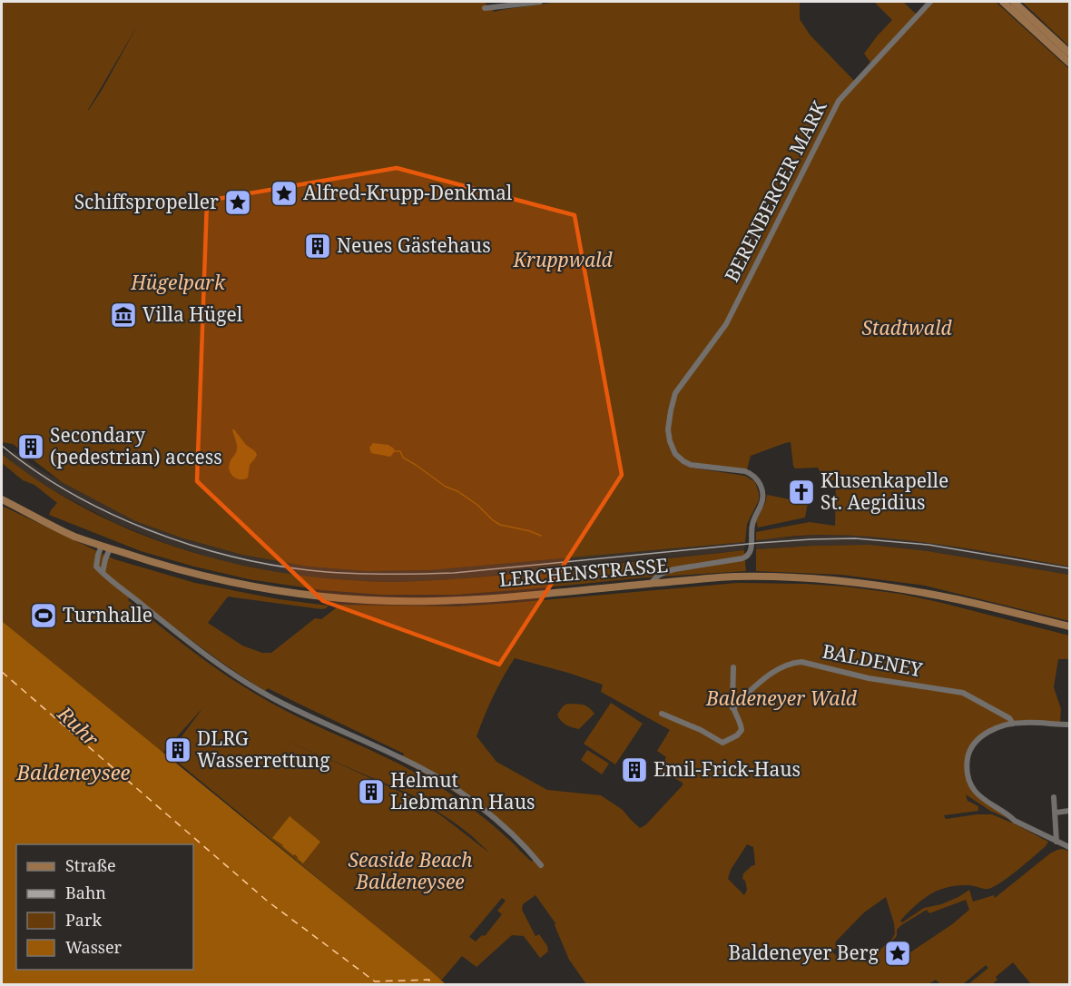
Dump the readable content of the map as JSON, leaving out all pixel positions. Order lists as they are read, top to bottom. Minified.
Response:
{"streets":{"main road":["LERCHENSTRASSE"],"street":["BERENBERGER MARK","BALDENEY"]},"crossings":[["BERENBERGER MARK","LERCHENSTRASSE"]],"water":["Ruhr","Baldeneysee"],"parks":["Kruppwald","Hügelpark","Stadtwald","Baldeneyer Wald","Seaside Beach Baldeneysee"],"places":{"place":["Alfred-Krupp-Denkmal","Schiffspropeller","Baldeneyer Berg"],"building":["Neues Gästehaus","Secondary (pedestrian) access","DLRG Wasserrettung","Emil-Frick-Haus","Helmut Liebmann Haus"],"museum":["Villa Hügel"],"church":["Klusenkapelle St. Aegidius"],"sports":["Turnhalle"]},"legend":["Straße","Bahn","Park","Wasser"]}
